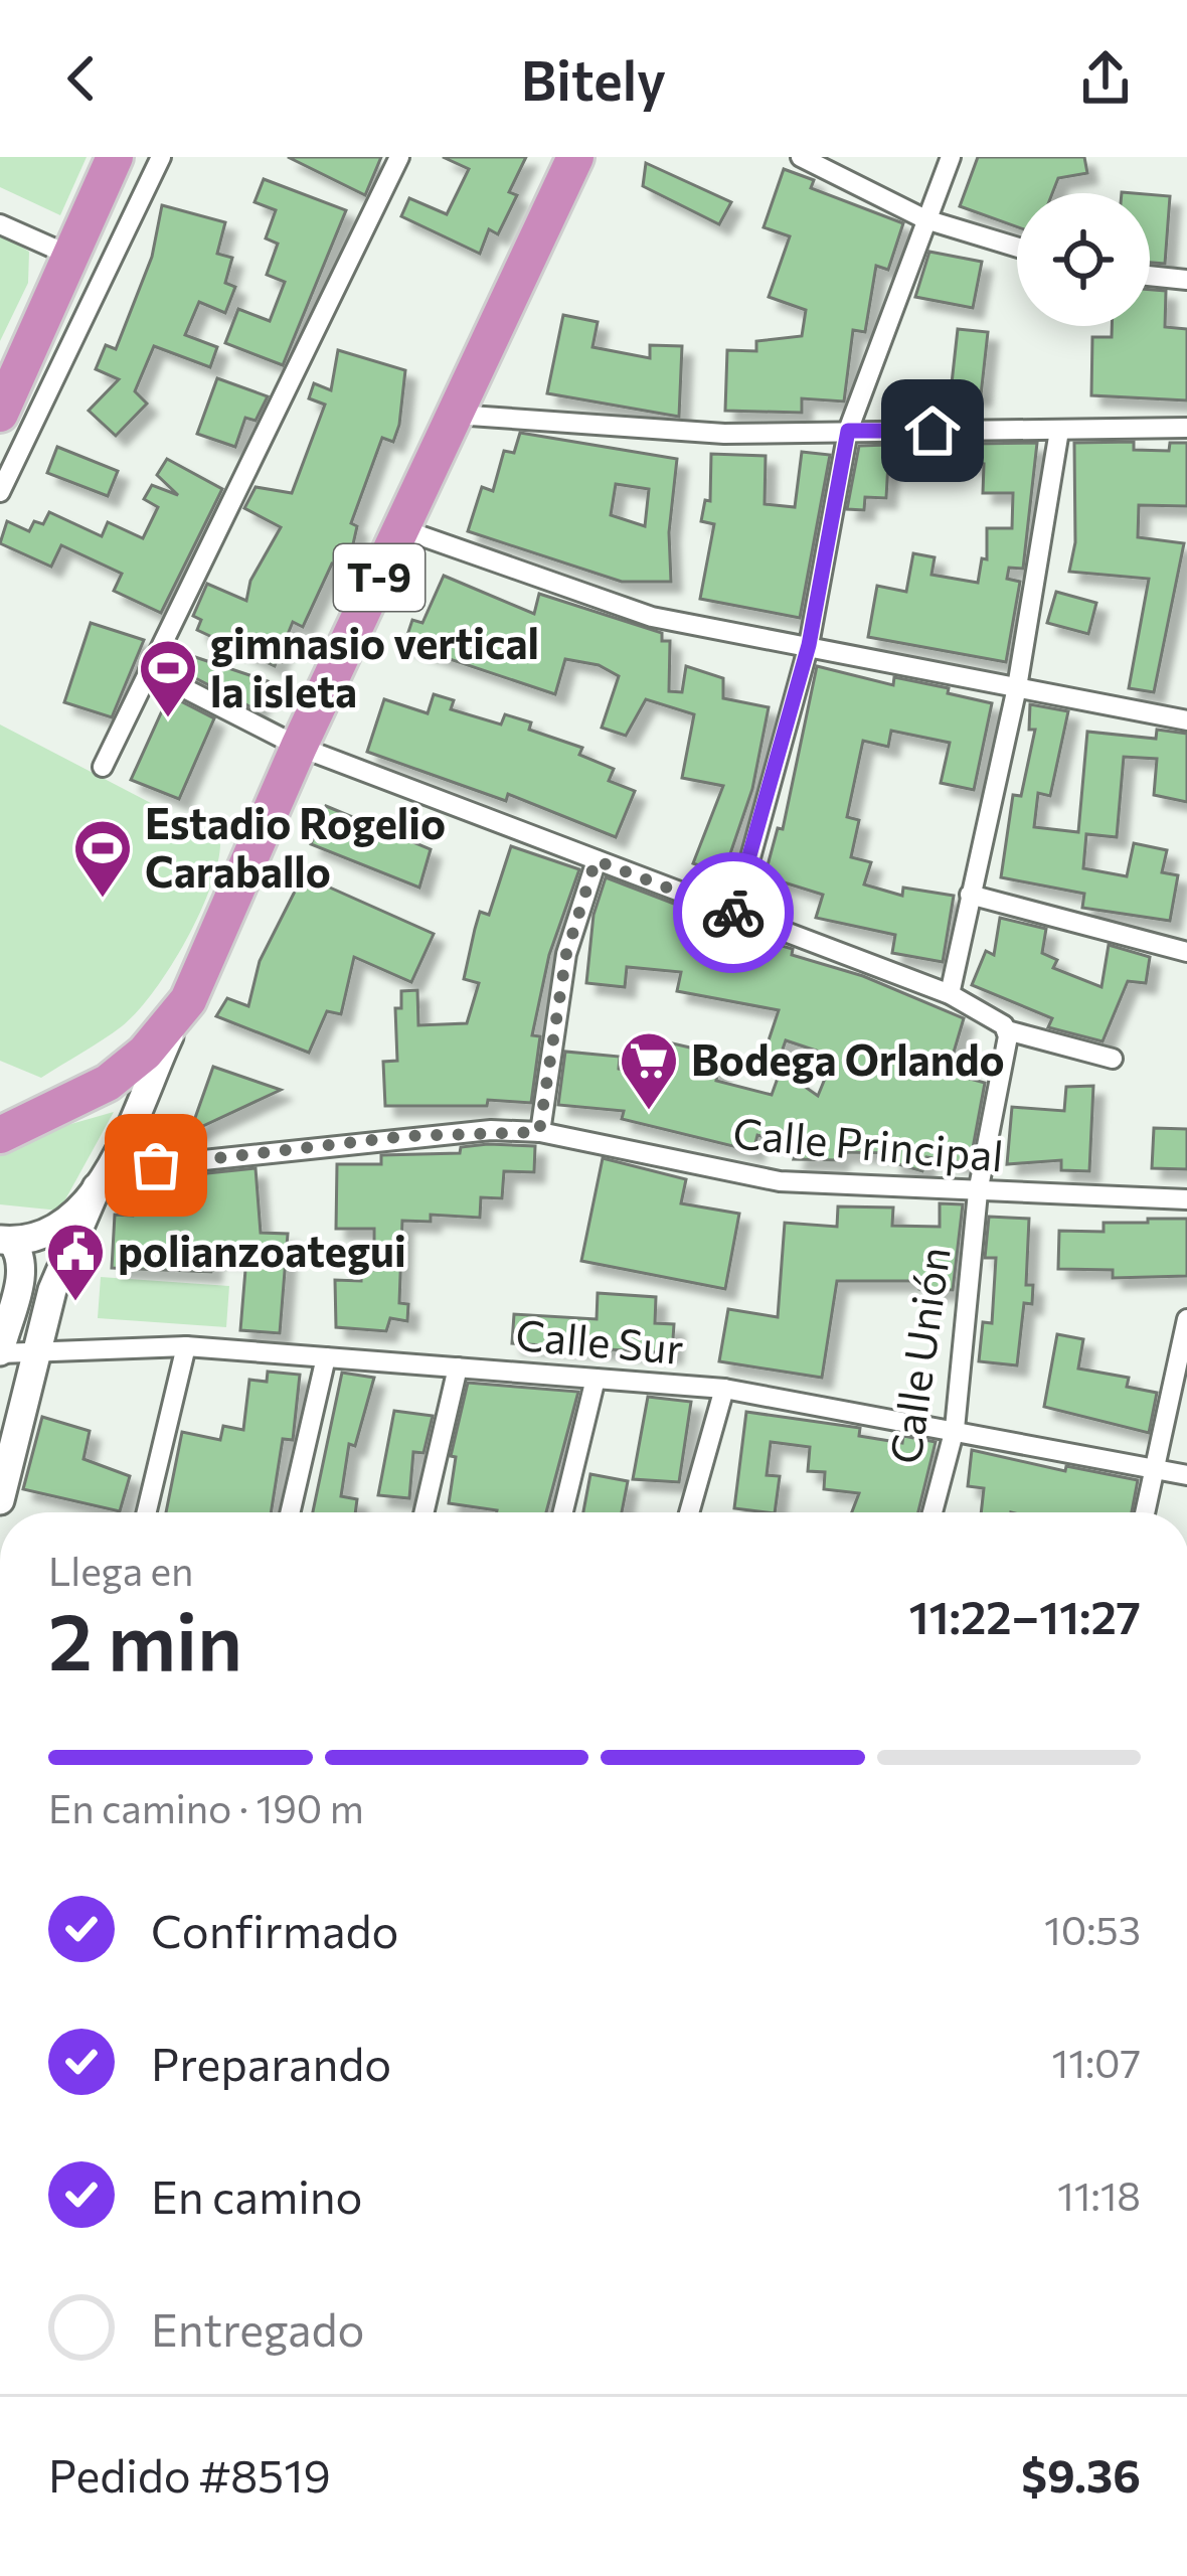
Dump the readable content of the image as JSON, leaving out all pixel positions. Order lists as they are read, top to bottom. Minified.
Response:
{"streets":{"highway":["T-9"],"street":["Calle Principal","Calle Sur","Calle Unión"]},"crossings":[["T-9","Calle Principal"],["Calle Principal","Calle Unión"],["Calle Sur","Calle Unión"]],"places":{"sports":["gimnasio vertical la isleta","Estadio Rogelio Caraballo"],"supermarket":["Bodega Orlando"],"public building":["polianzoategui"]},"page":{"header":"Bitely","heading":["2 min","Llega en","11:22–11:27"],"panel":["Pedido #8519","$9.36"],"bar":"En camino · 190 m","list":[["Confirmado","10:53"],["Preparando","11:07"],["En camino","11:18"],"Entregado"]}}
